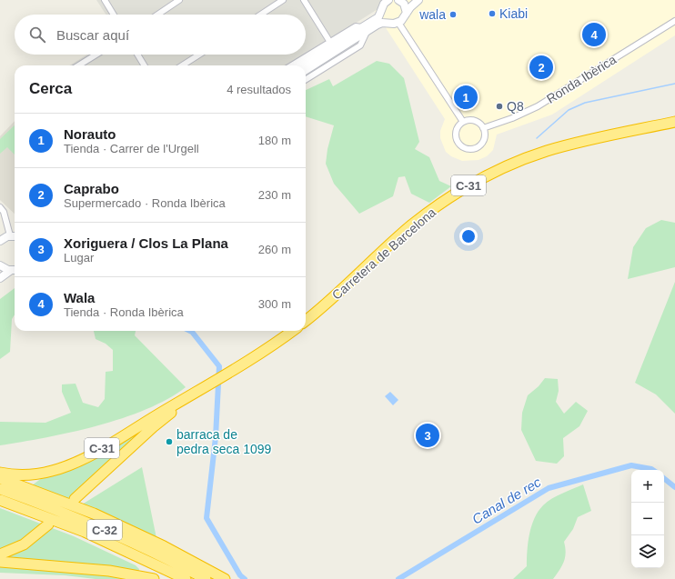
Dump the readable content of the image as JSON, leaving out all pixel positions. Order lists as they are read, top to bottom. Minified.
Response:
{"streets":{"highway":["C-31","Carretera de Barcelona","C-32"],"street":["Ronda Ibèrica"]},"water":["Canal de rec"],"places":["Kiabi","wala","Q8","barraca de pedra seca 1099"],"page":{"search":"Buscar aquí","pins":["4","2","1","3"],"heading":["Cerca","4 resultados"],"list":[{"mark":"1","name":"Norauto","note":"Tienda · Carrer de l'Urgell","value":"180 m"},{"mark":"2","name":"Caprabo","note":"Supermercado · Ronda Ibèrica","value":"230 m"},{"mark":"3","name":"Xoriguera / Clos La Plana","note":"Lugar","value":"260 m"},{"mark":"4","name":"Wala","note":"Tienda · Ronda Ibèrica","value":"300 m"}],"map_buttons":["+","−"]}}
